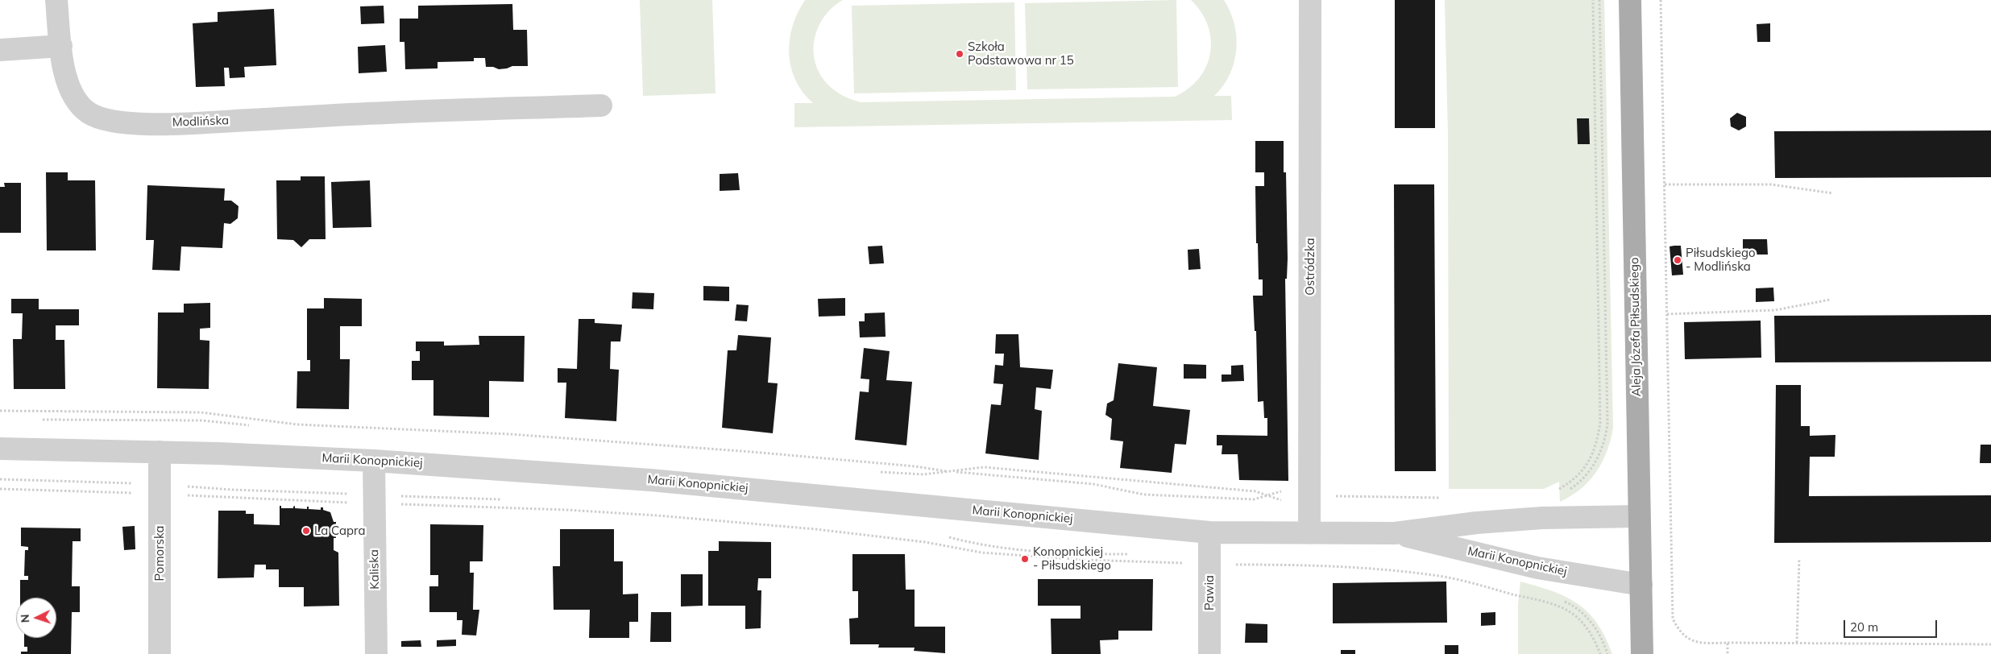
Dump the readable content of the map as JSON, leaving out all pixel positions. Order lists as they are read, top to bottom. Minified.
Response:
{"streets":{"main road":["Aleja Józefa Piłsudskiego"],"street":["Modlińska","Ostródzka","Marii Konopnickiej","Pomorska","Kaliska","Pawia"]},"crossings":[["Ostródzka","Marii Konopnickiej"],["Aleja Józefa Piłsudskiego","Marii Konopnickiej"],["Marii Konopnickiej","Pomorska"],["Marii Konopnickiej","Kaliska"],["Marii Konopnickiej","Pawia"]],"places":["Szkoła Podstawowa nr 15","Piłsudskiego - Modlińska","La Capra","Konopnickiej - Piłsudskiego"],"scale_bar":"20 m","north":"left"}
